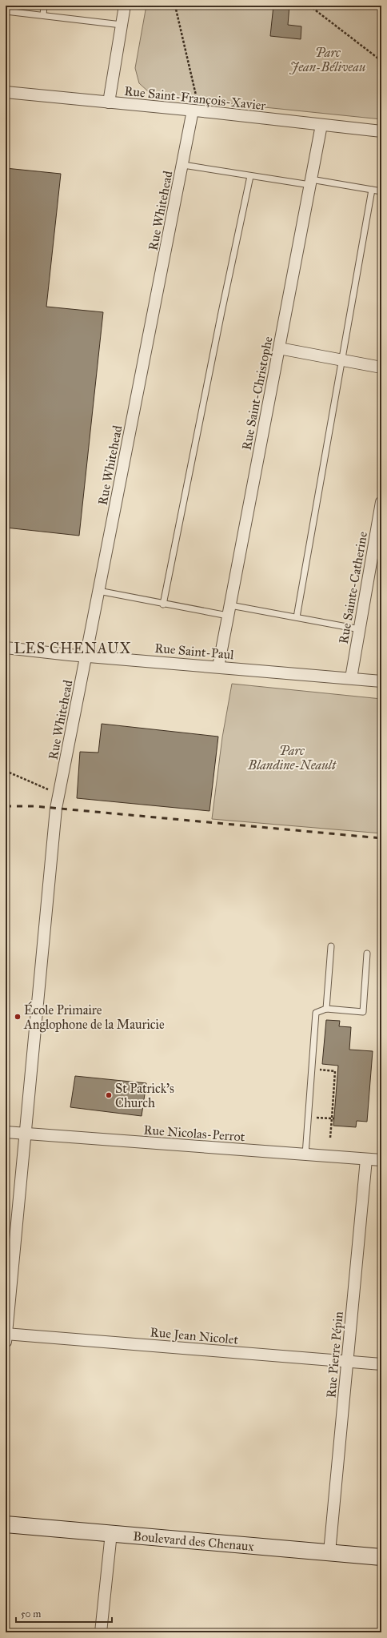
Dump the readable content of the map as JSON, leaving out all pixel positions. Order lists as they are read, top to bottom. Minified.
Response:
{"streets":{"street":["Rue Saint-François-Xavier","Rue Whitehead","Rue Saint-Christophe","Rue Sainte-Catherine","Rue Saint-Paul","Rue Nicolas-Perrot","Rue Jean Nicolet","Rue Pierre Pépin","Boulevard des Chenaux"]},"crossings":[["Rue Saint-François-Xavier","Rue Whitehead"],["Rue Saint-François-Xavier","Rue Saint-Christophe"],["Rue Whitehead","Rue Saint-Paul"],["Rue Whitehead","Rue Nicolas-Perrot"],["Rue Whitehead","Rue Jean Nicolet"],["Rue Saint-Christophe","Rue Saint-Paul"],["Rue Sainte-Catherine","Rue Saint-Paul"],["Rue Nicolas-Perrot","Rue Pierre Pépin"],["Rue Jean Nicolet","Rue Pierre Pépin"],["Rue Pierre Pépin","Boulevard des Chenaux"]],"districts":["LES CHENAUX"],"parks":["Parc Jean-Béliveau","Parc Blandine-Neault"],"places":["École Primaire Anglophone de la Mauricie","St Patrick's Church"],"scale_bar":"50 m"}
